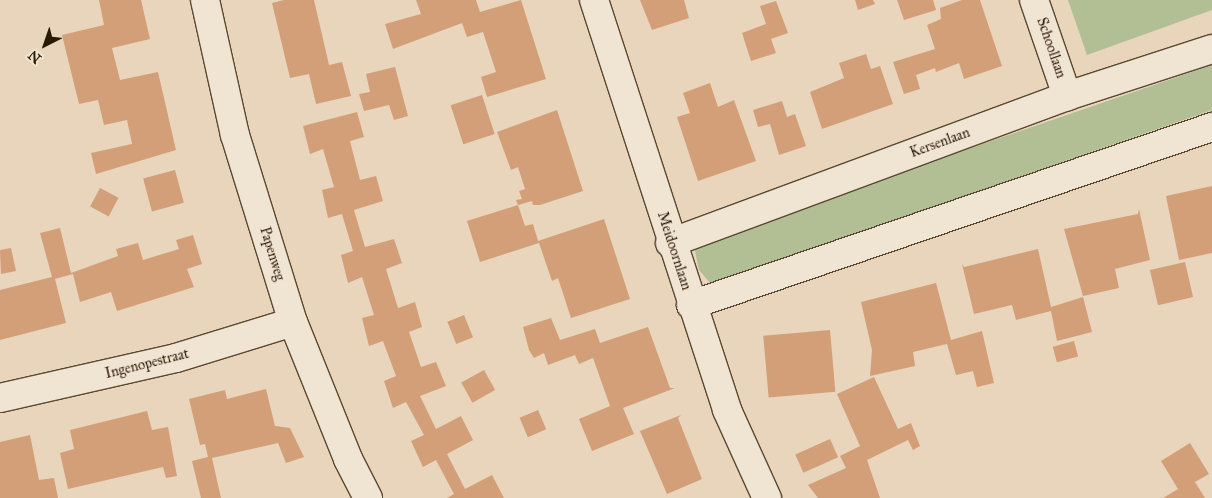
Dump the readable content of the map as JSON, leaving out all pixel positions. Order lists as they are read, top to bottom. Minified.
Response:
{"streets":{"street":["Schoollaan","Kersenlaan","Meidoornlaan","Papenweg","Ingenopestraat"]},"crossings":[["Schoollaan","Kersenlaan"],["Kersenlaan","Meidoornlaan"],["Papenweg","Ingenopestraat"]],"north":"bottom left"}
